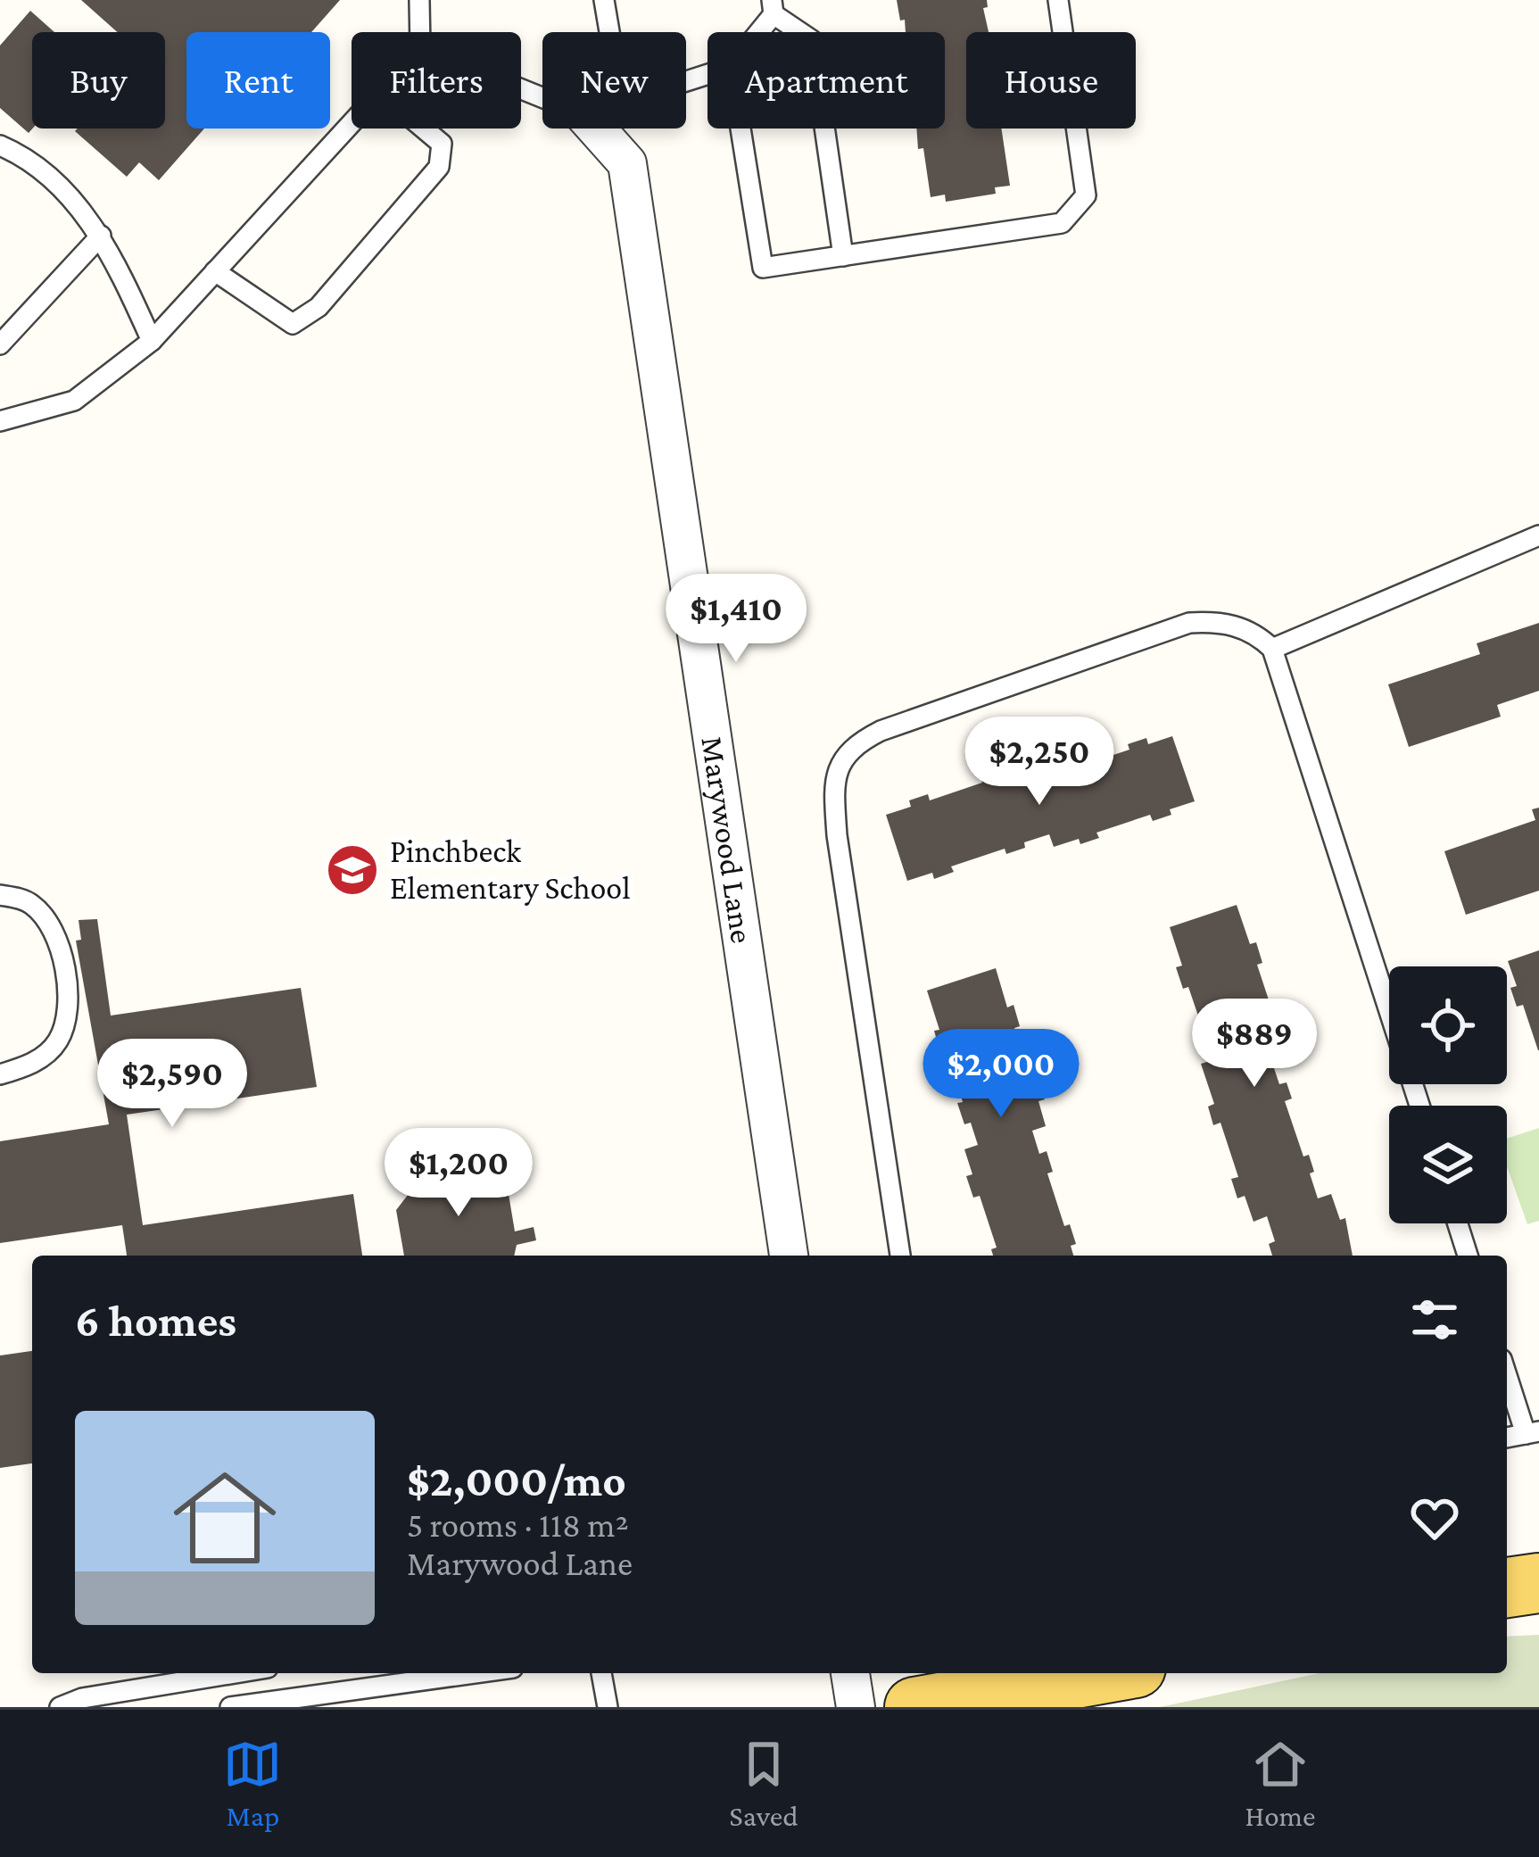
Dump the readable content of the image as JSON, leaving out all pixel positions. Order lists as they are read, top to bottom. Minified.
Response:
{"streets":{"street":["Marywood Lane"]},"places":{"school or university":["Pinchbeck Elementary School"]},"page":{"chip":["Buy","Rent","Filters","New","Apartment","House"],"price":["$1,410","$2,250","$889","$2,000","$2,590","$1,200"],"heading":"6 homes","list":[{"name":"$2,000/mo","note":"5 rooms · 118 m² · Marywood Lane"}],"tabs":["Map","Saved","Home"]}}
